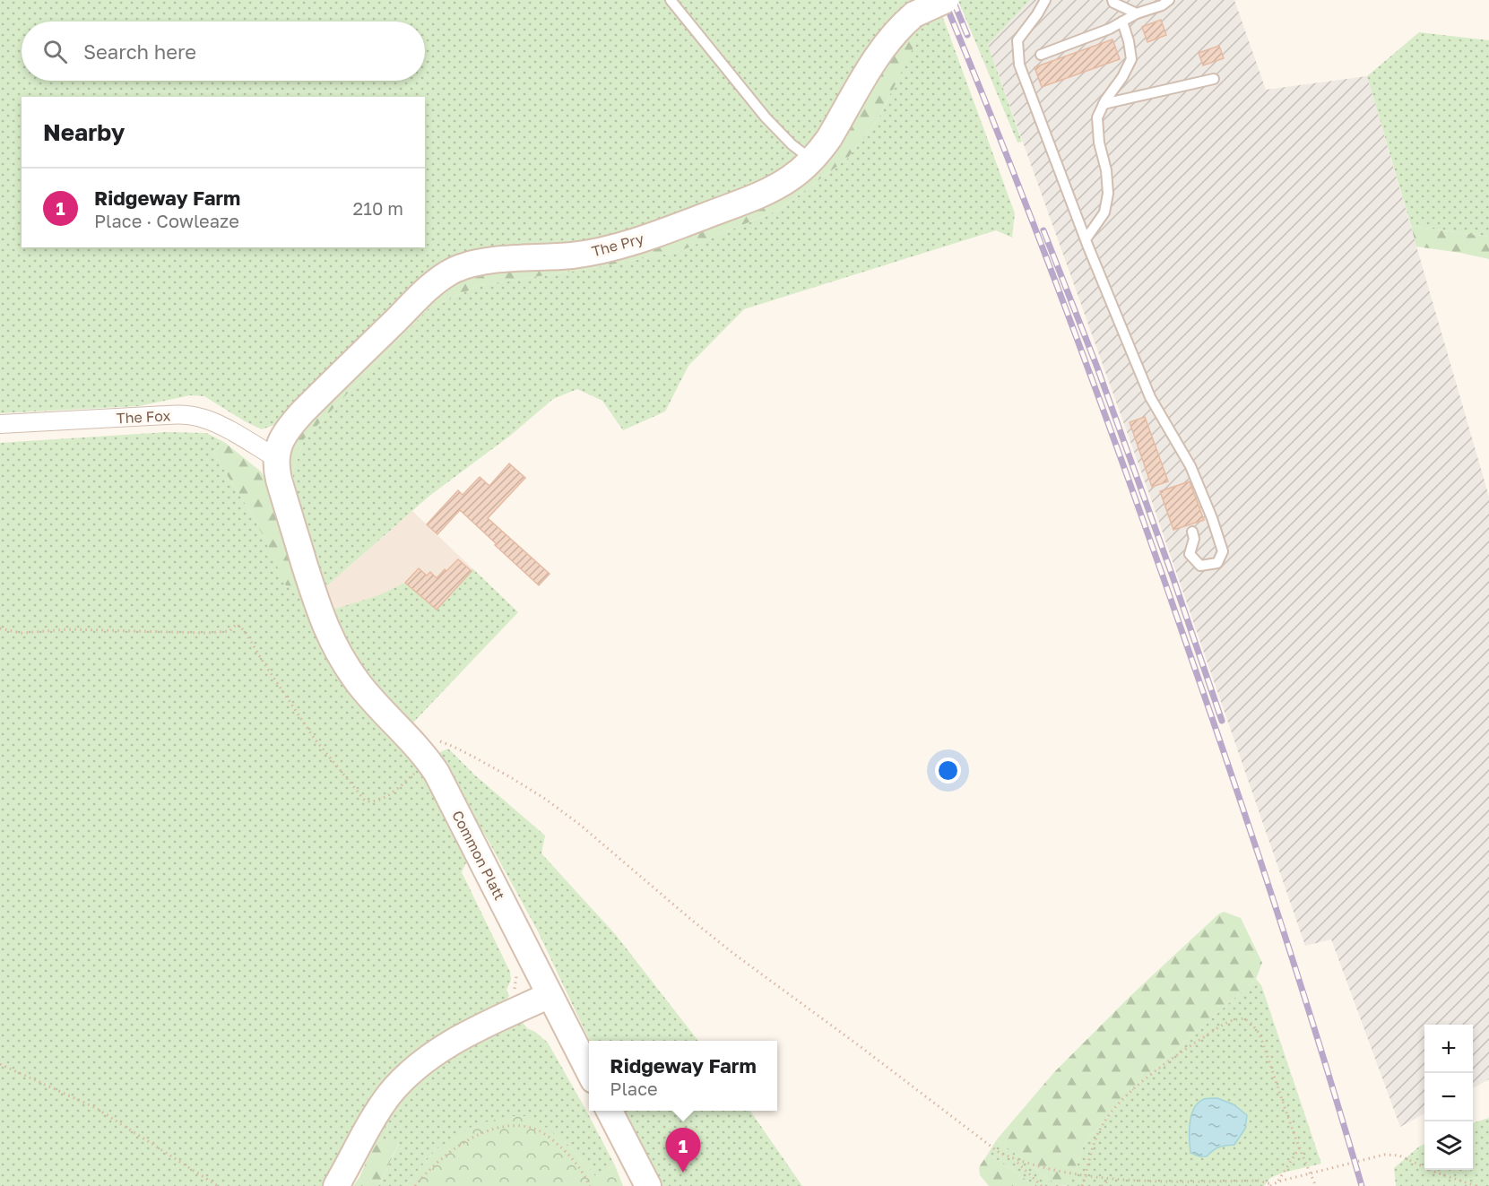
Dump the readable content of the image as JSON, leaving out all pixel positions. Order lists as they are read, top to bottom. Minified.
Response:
{"streets":{"main road":["The Pry","Common Platt"],"street":["The Fox"]},"crossings":[["The Pry","The Fox"],["The Pry","Common Platt"],["The Fox","Common Platt"]],"page":{"search":"Search here","heading":"Nearby","list":[{"mark":"1","name":"Ridgeway Farm","note":"Place · Cowleaze","value":"210 m"}],"map_buttons":["+","−"],"popup":["Ridgeway Farm","Place"],"pins":"1"}}
